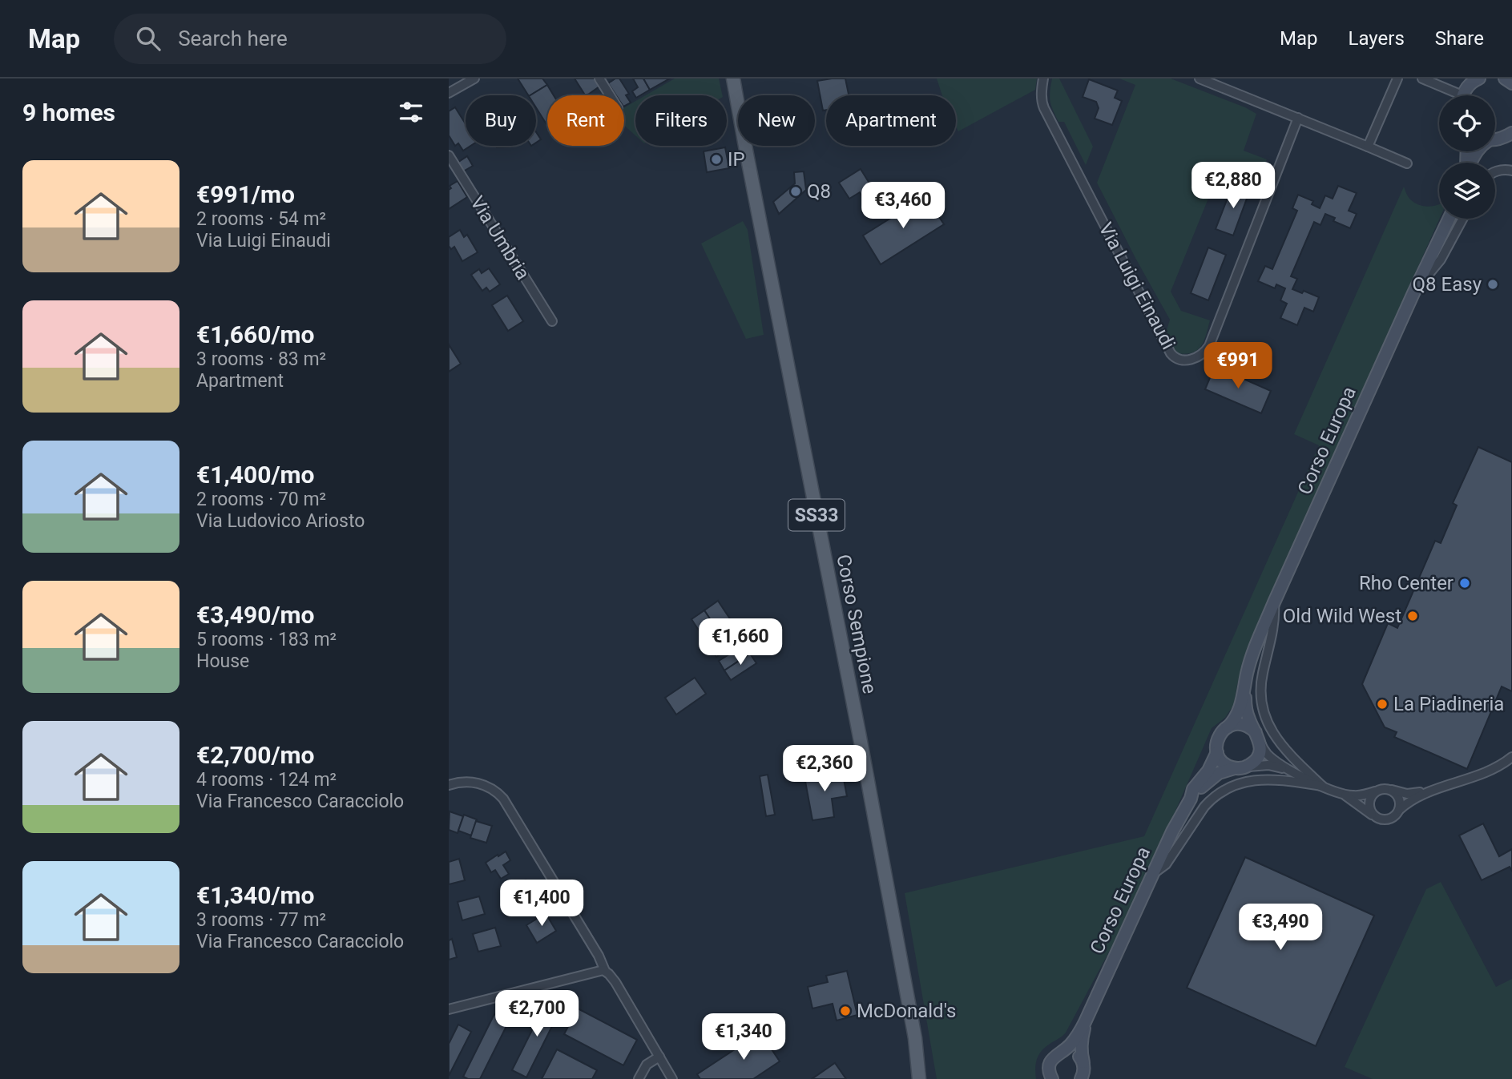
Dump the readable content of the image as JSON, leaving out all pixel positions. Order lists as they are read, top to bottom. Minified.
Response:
{"streets":{"main road":["Corso Europa","SS33","Corso Sempione"],"street":["Via Umbria","Via Luigi Einaudi"]},"places":["IP","Q8","Q8 Easy","Rho Center","Old Wild West","La Piadineria","McDonald's"],"page":{"header":"Map","search":"Search here","nav":["Map","Layers","Share"],"heading":"9 homes","chip":["Buy","Rent","Filters","New","Apartment"],"list":[{"name":"€991/mo","note":"2 rooms · 54 m² · Via Luigi Einaudi"},{"name":"€1,660/mo","note":"3 rooms · 83 m² · Apartment"},{"name":"€1,400/mo","note":"2 rooms · 70 m² · Via Ludovico Ariosto"},{"name":"€3,490/mo","note":"5 rooms · 183 m² · House"},{"name":"€2,700/mo","note":"4 rooms · 124 m² · Via Francesco Caracciolo"},{"name":"€1,340/mo","note":"3 rooms · 77 m² · Via Francesco Caracciolo"}],"price":["€2,880","€3,460","€991","€1,660","€2,360","€1,400","€3,490","€2,700","€1,340"]}}
